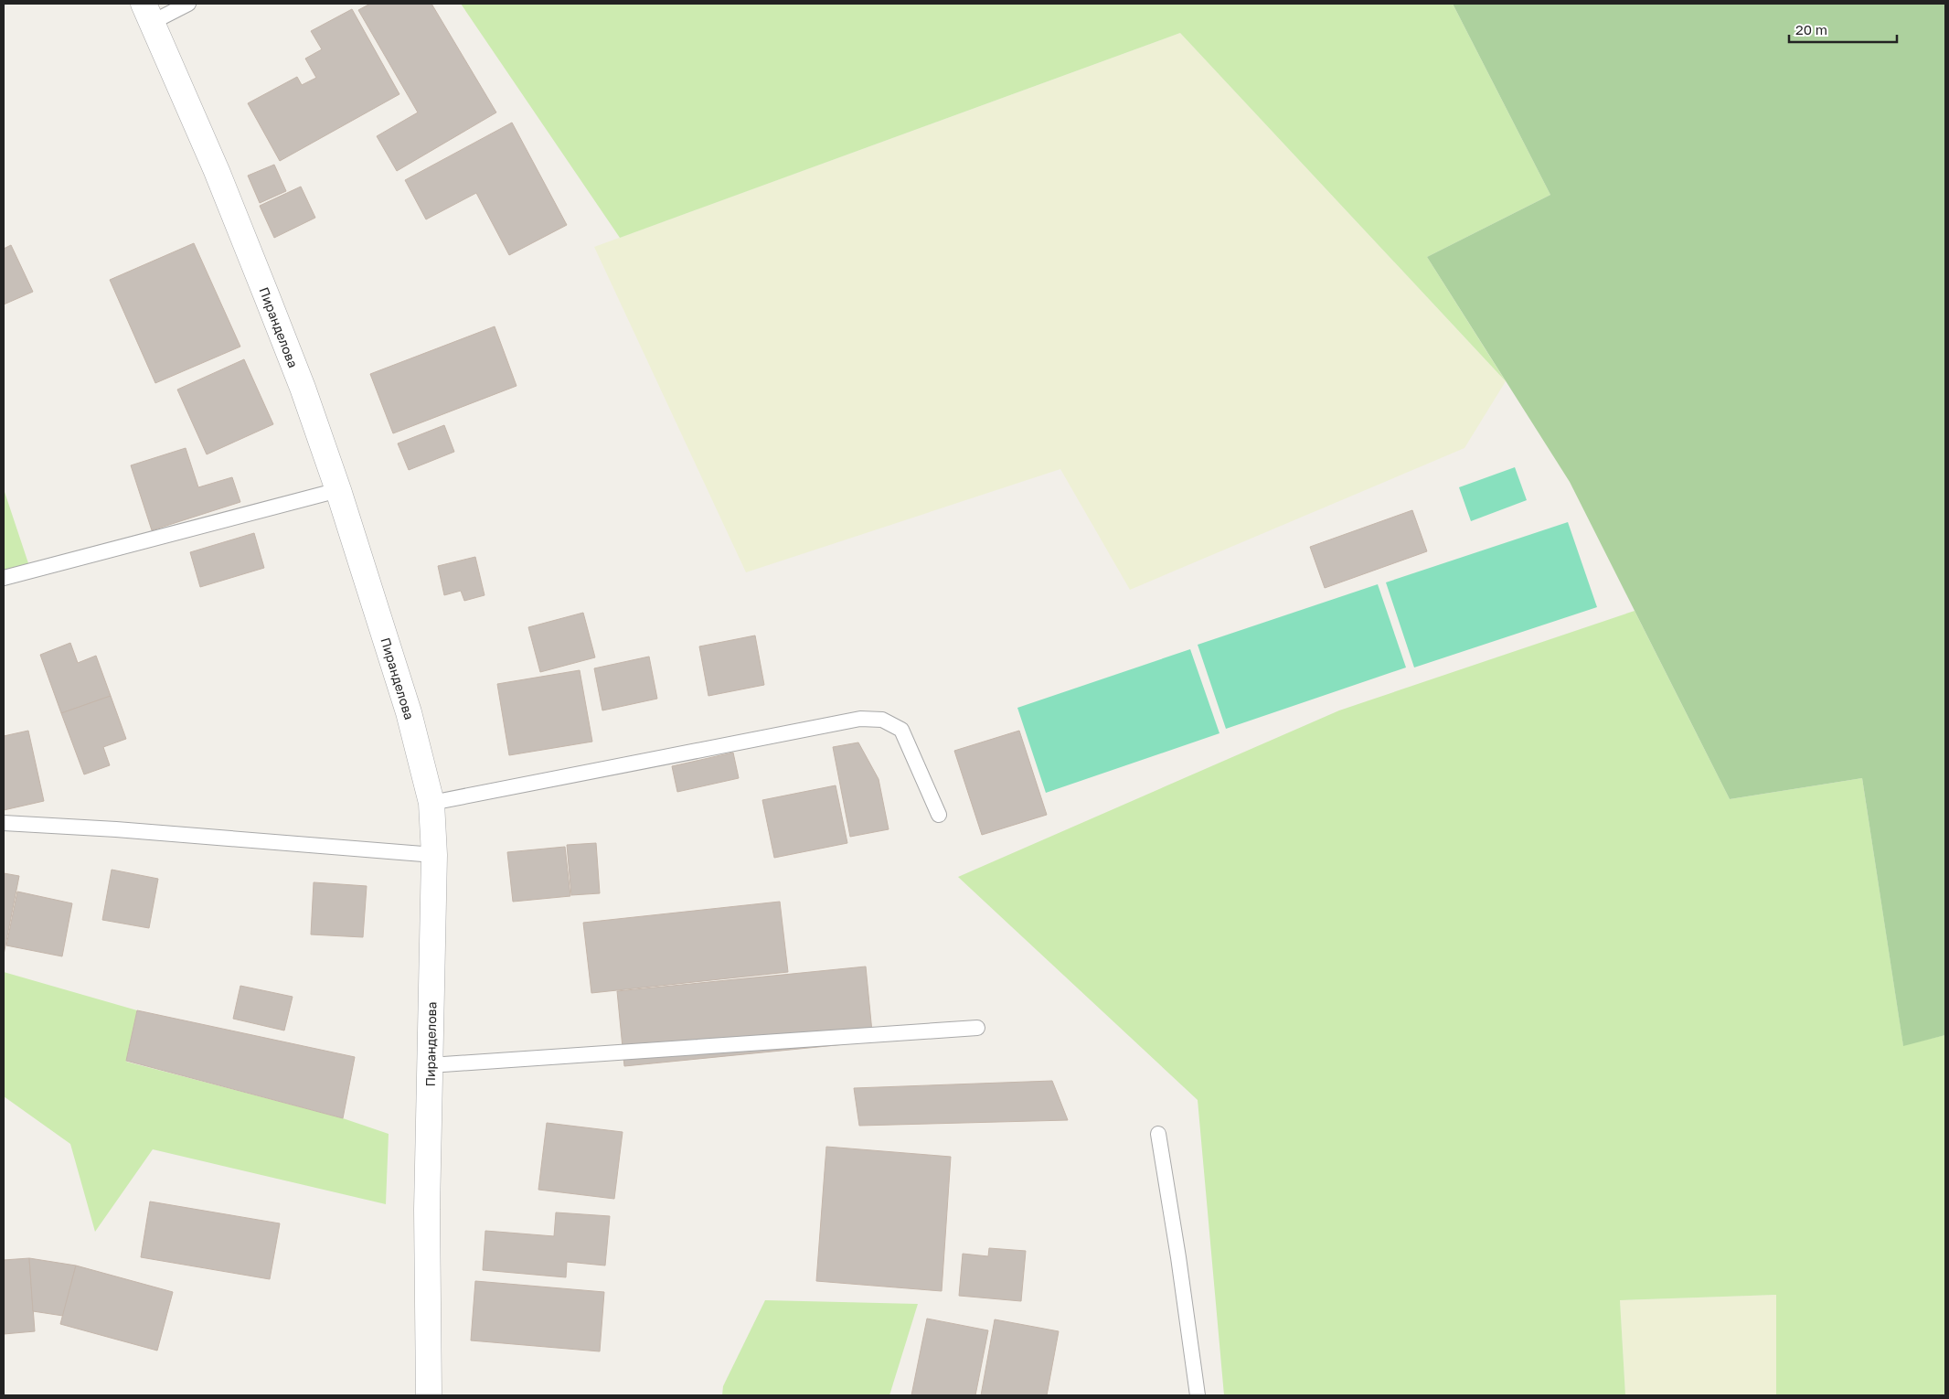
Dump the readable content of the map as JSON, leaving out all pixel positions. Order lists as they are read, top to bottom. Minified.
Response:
{"streets":{"street":["Пиранделова"]},"scale_bar":"20 m"}
